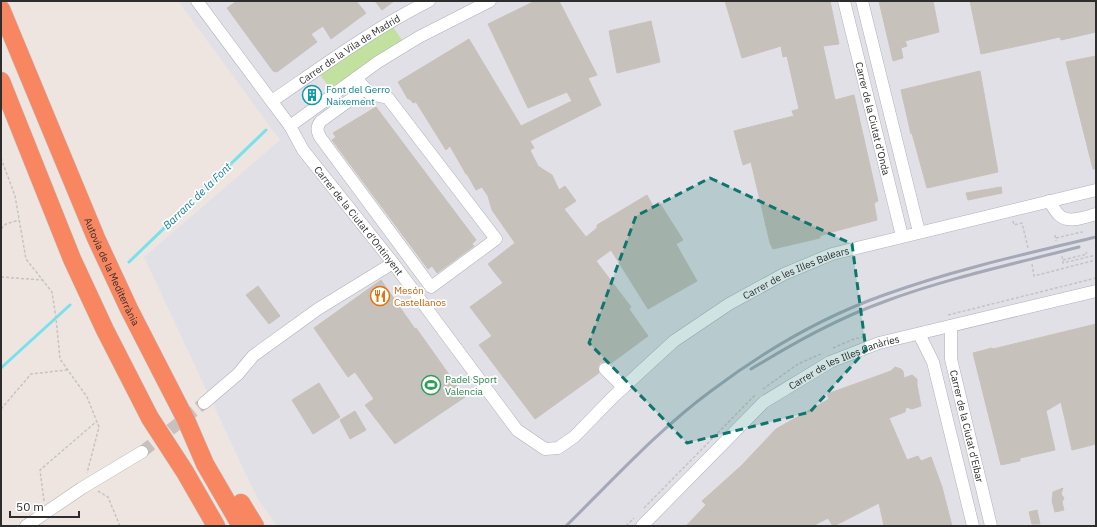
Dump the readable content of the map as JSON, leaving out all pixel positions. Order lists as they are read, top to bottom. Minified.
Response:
{"streets":{"highway":["Autovia de la Mediterrània"],"street":["Carrer de la Vila de Madrid","Carrer de la Ciutat d’Onda","Carrer de la Ciutat d'Ontinyent","Carrer de les Illes Balears","Carrer de les Illes Canàries","Carrer de la Ciutat d'Eibar"]},"crossings":[["Carrer de la Vila de Madrid","Carrer de la Ciutat d'Ontinyent"],["Carrer de la Ciutat d’Onda","Carrer de les Illes Balears"],["Carrer de la Ciutat d'Ontinyent","Carrer de les Illes Balears"],["Carrer de les Illes Canàries","Carrer de la Ciutat d'Eibar"]],"water":["Barranc de la Font"],"places":{"building":["Font del Gerro Naixement"],"restaurant":["Mesón Castellanos"],"sports":["Padel Sport Valencia"]},"scale_bar":"50 m"}
